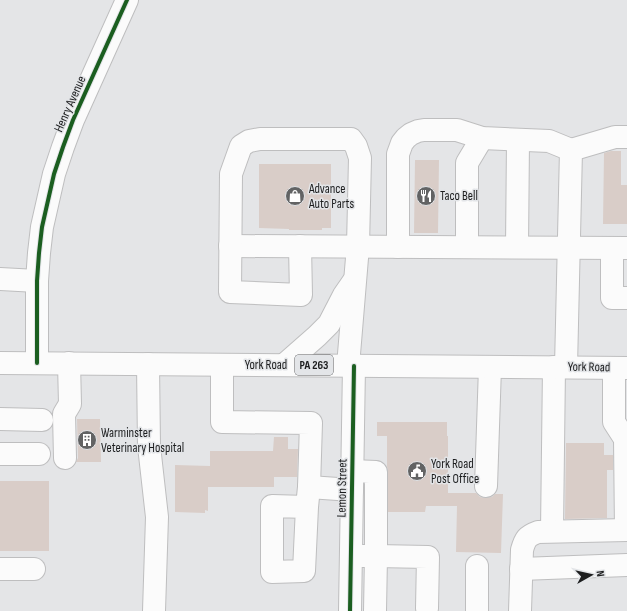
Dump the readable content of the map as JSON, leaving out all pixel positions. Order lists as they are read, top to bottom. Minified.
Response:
{"streets":{"main road":["Henry Avenue","York Road","PA 263","Lemon Street"]},"crossings":[["Henry Avenue","York Road"],["York Road","Lemon Street"]],"places":{"shop":["Advance Auto Parts"],"restaurant":["Taco Bell"],"building":["Warminster Veterinary Hospital"],"public building":["York Road Post Office"]},"north":"right"}
